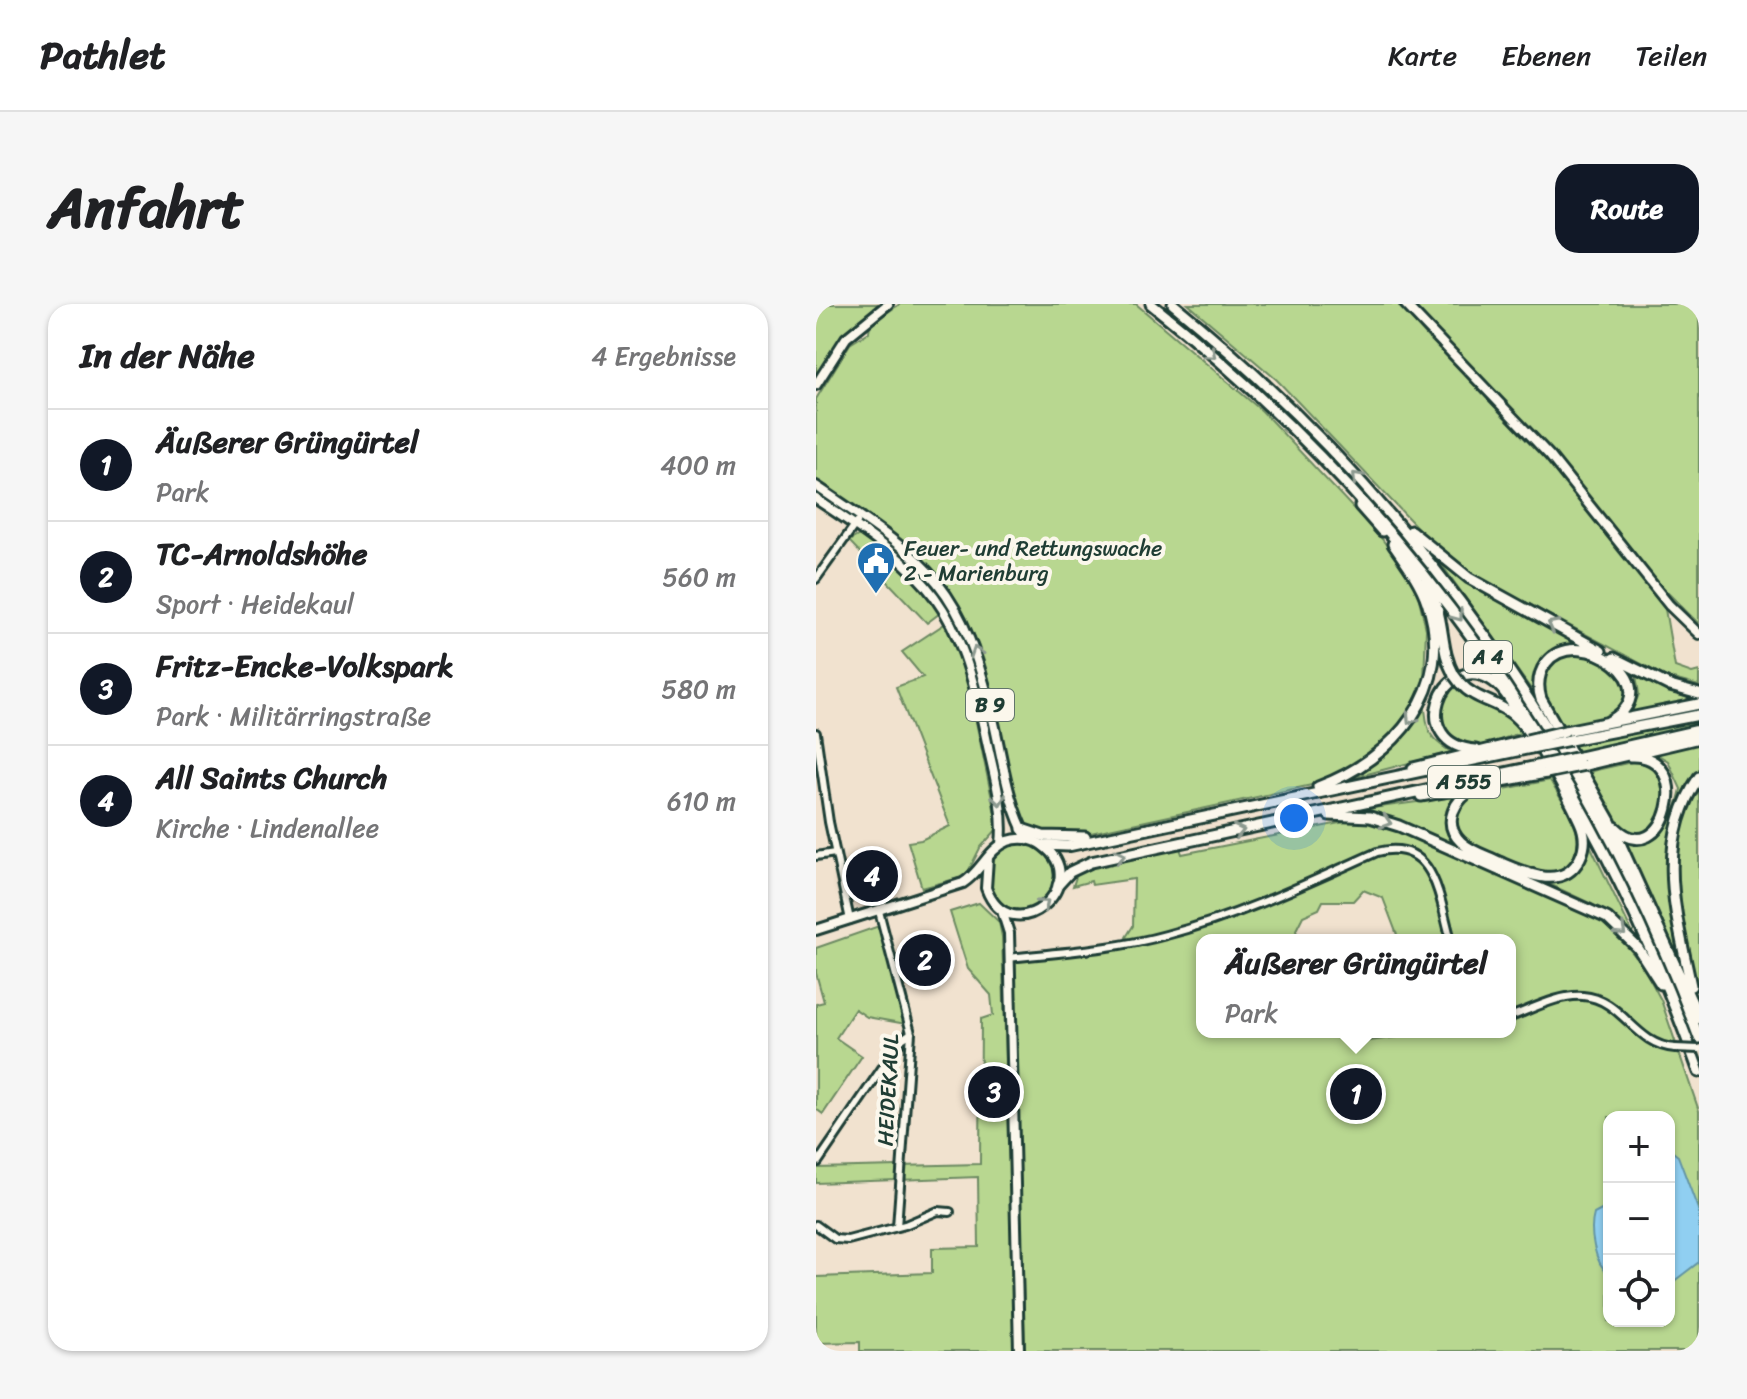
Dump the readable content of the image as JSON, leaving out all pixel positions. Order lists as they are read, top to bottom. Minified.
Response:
{"streets":{"highway":["A 4","A 555"],"main road":["B 9"],"street":["HEIDEKAUL"]},"crossings":[["B 9","A 555"]],"places":{"public building":["Feuer- und Rettungswache 2 - Marienburg"]},"page":{"header":"Pathlet","nav":["Karte","Ebenen","Teilen"],"title":"Anfahrt","buttons":"Route","heading":["In der Nähe","4 Ergebnisse"],"list":[{"mark":"1","name":"Äußerer Grüngürtel","note":"Park","value":"400 m"},{"mark":"2","name":"TC-Arnoldshöhe","note":"Sport · Heidekaul","value":"560 m"},{"mark":"3","name":"Fritz-Encke-Volkspark","note":"Park · Militärringstraße","value":"580 m"},{"mark":"4","name":"All Saints Church","note":"Kirche · Lindenallee","value":"610 m"}],"pins":["4","2","3","1"],"popup":["Äußerer Grüngürtel","Park"],"map_buttons":["+","−"]}}
